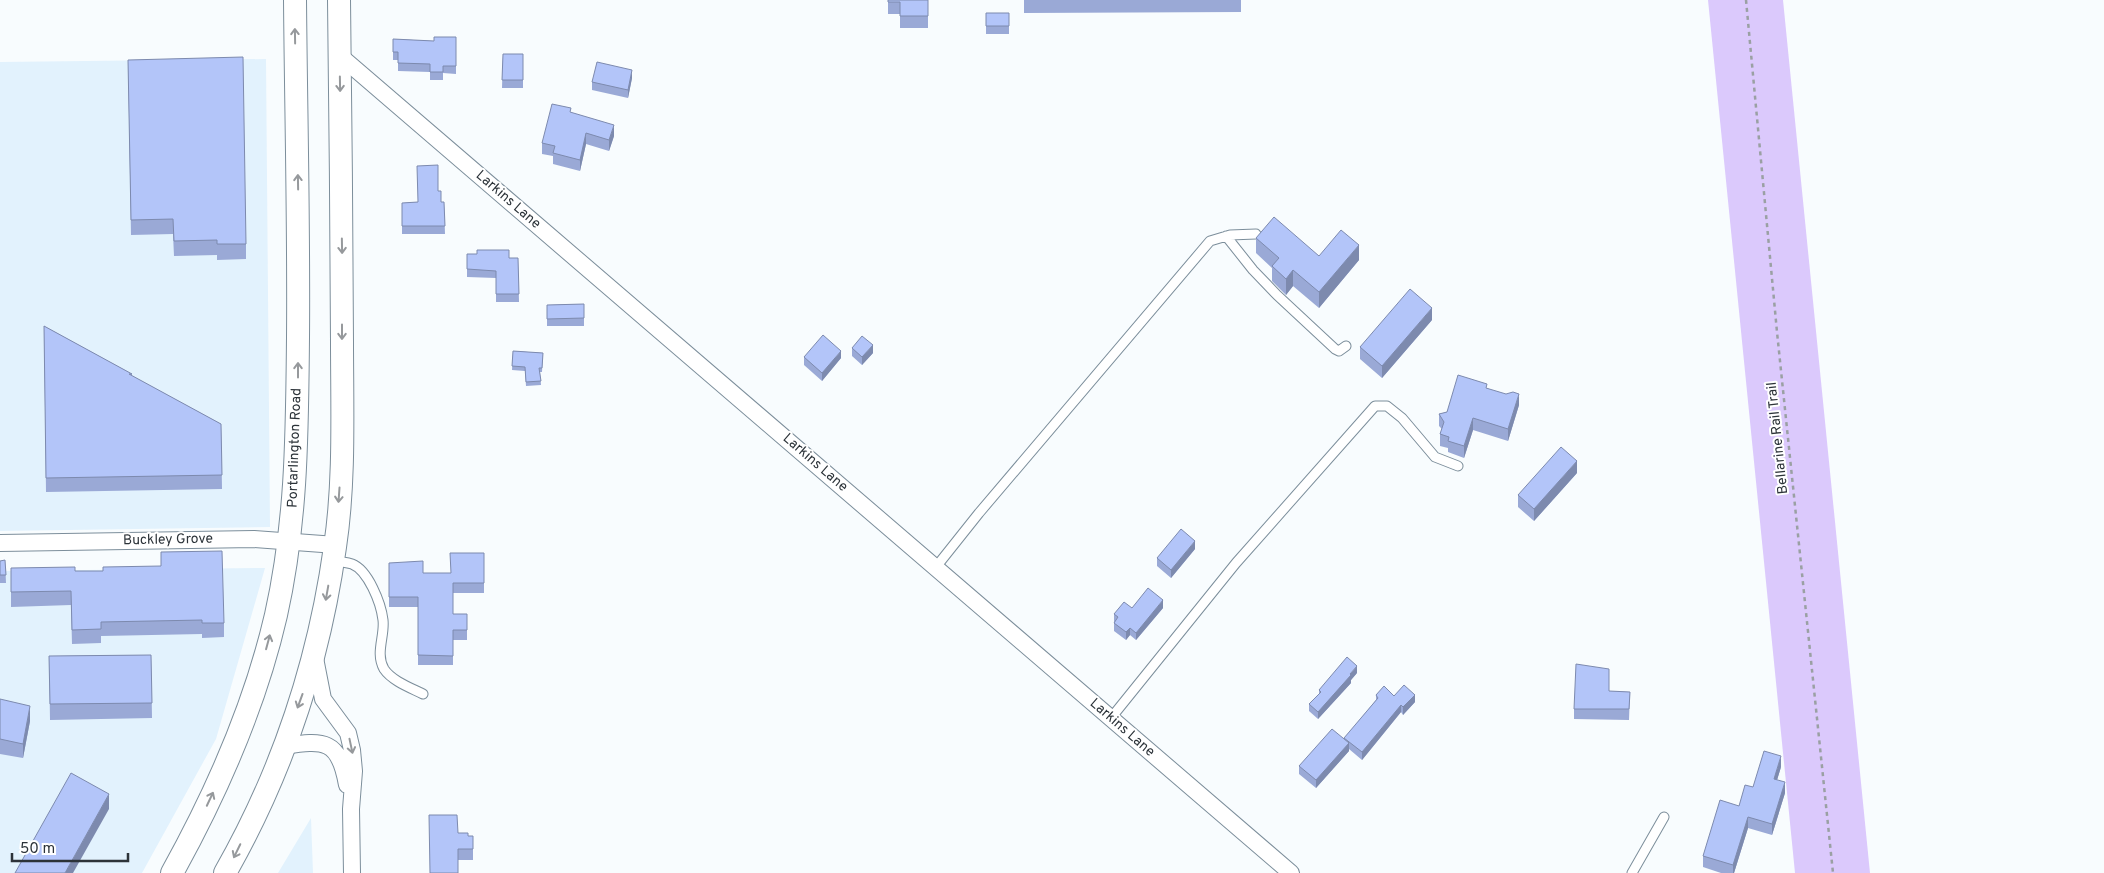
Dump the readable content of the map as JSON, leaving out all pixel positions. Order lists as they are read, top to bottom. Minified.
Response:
{"streets":{"main road":["Portarlington Road"],"street":["Larkins Lane","Buckley Grove"],"path":["Bellarine Rail Trail"]},"crossings":[["Portarlington Road","Buckley Grove"]],"scale_bar":"50 m"}
